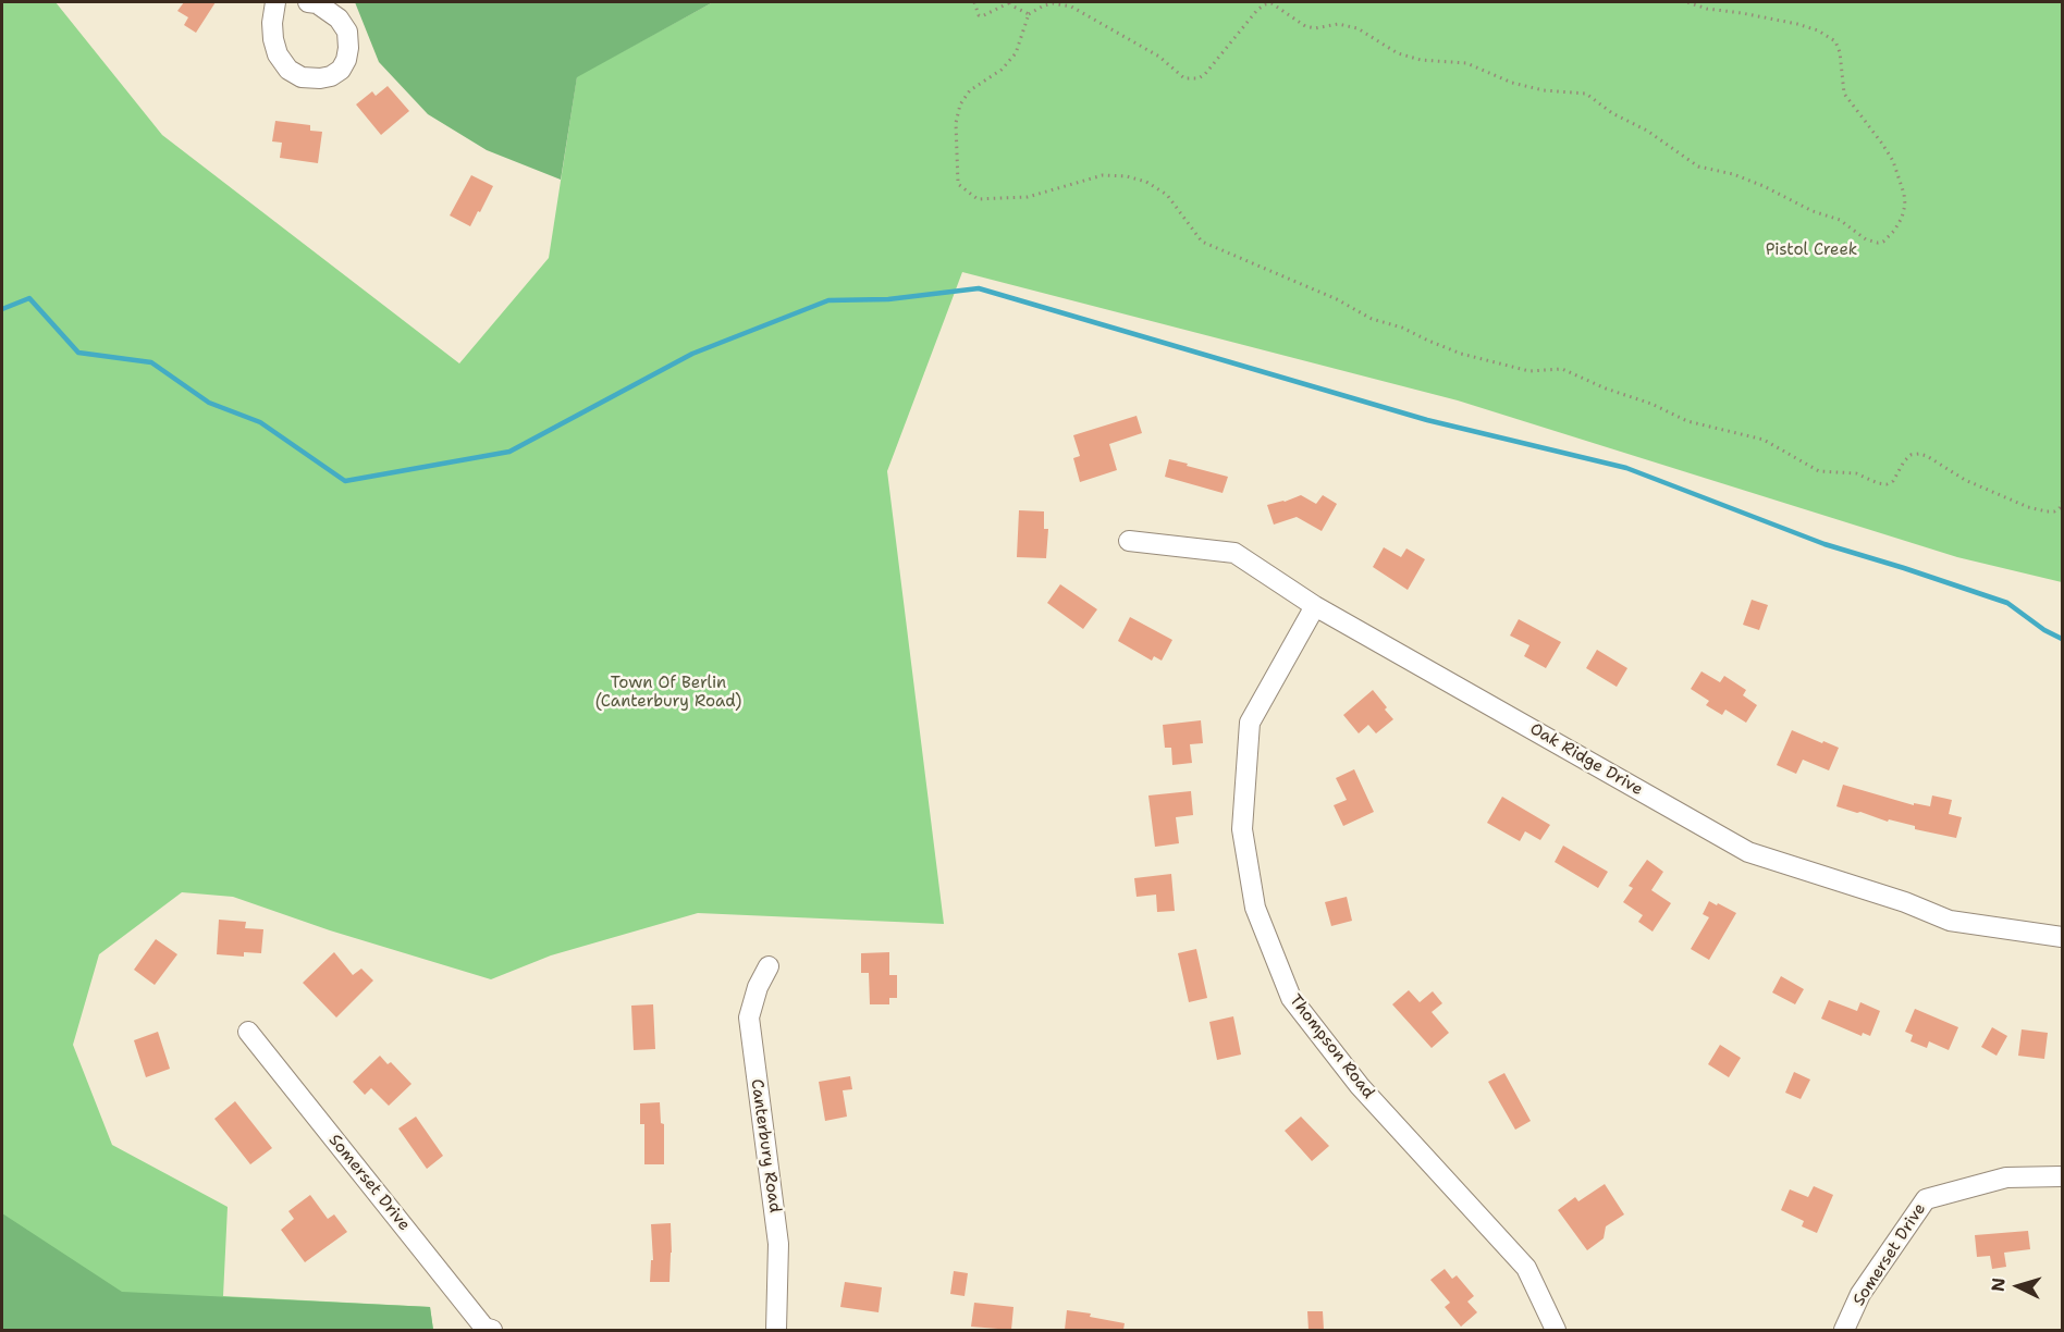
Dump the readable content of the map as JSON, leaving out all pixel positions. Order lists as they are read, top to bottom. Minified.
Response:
{"streets":{"street":["Oak Ridge Drive","Thompson Road","Canterbury Road","Somerset Drive"]},"crossings":[["Oak Ridge Drive","Thompson Road"]],"parks":["Pistol Creek","Town Of Berlin (Canterbury Road)"],"north":"left"}
